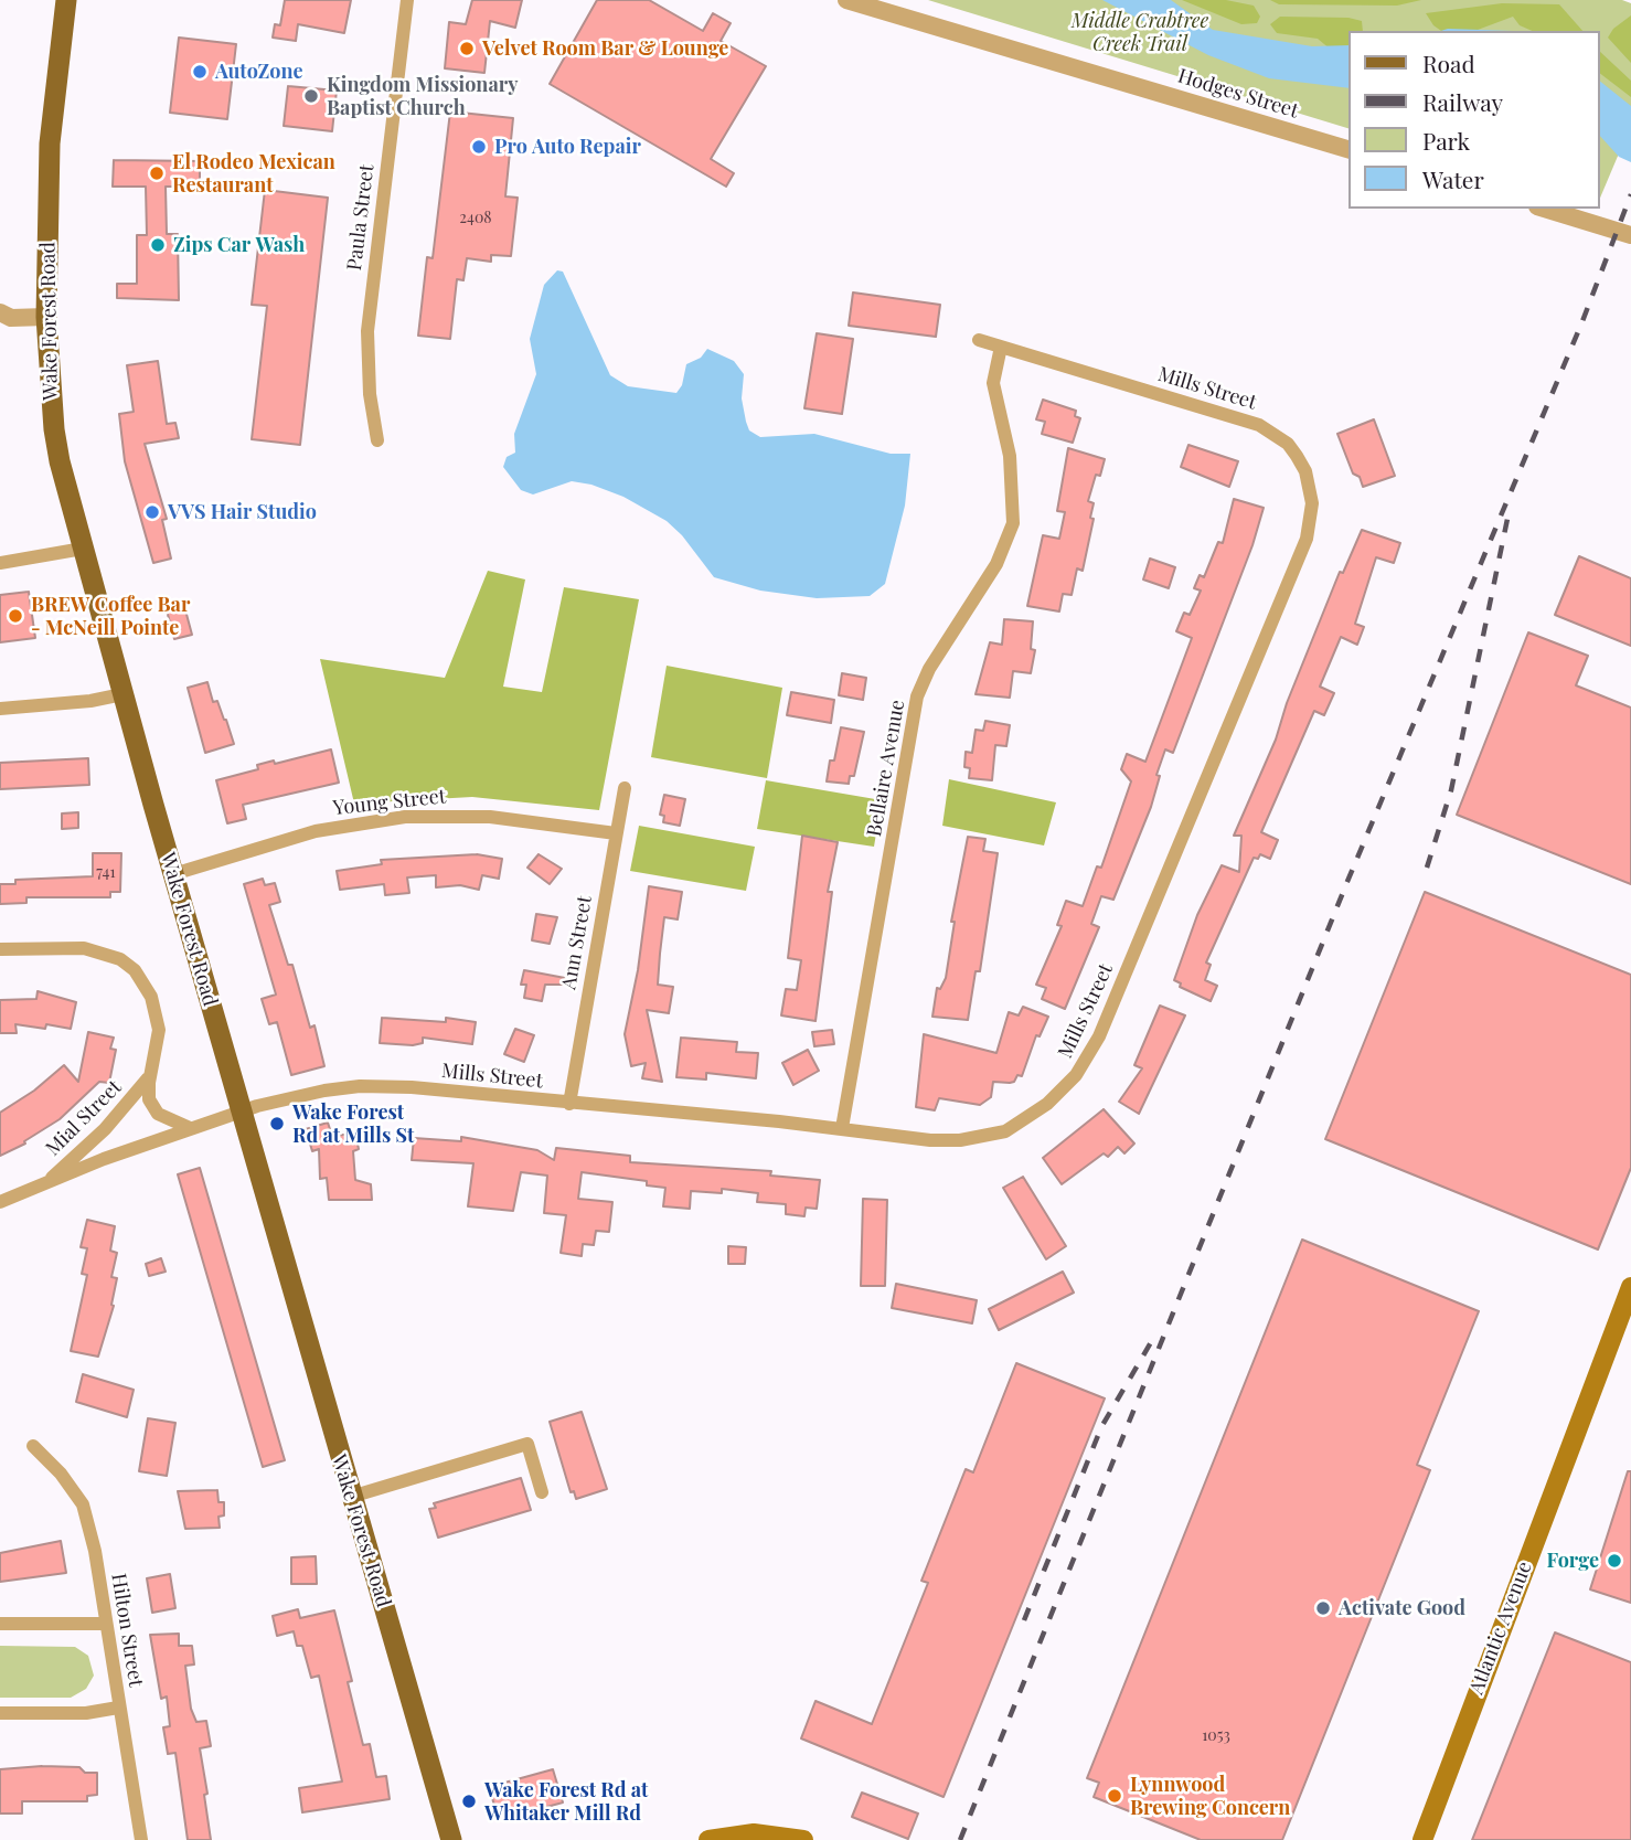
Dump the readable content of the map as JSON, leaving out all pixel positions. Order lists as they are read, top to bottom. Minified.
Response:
{"streets":{"main road":["Wake Forest Road","Atlantic Avenue"],"street":["Hodges Street","Paula Street","Mills Street","Bellaire Avenue","Young Street","Ann Street","Mial Street","Hilton Street"]},"crossings":[["Wake Forest Road","Mills Street"],["Wake Forest Road","Young Street"],["Mills Street","Bellaire Avenue"],["Mills Street","Ann Street"],["Mills Street","Mial Street"],["Young Street","Ann Street"]],"parks":["Middle Crabtree Creek Trail"],"places":["Velvet Room Bar & Lounge","AutoZone","Kingdom Missionary Baptist Church","Pro Auto Repair","El Rodeo Mexican Restaurant","Zips Car Wash","VVS Hair Studio","BREW Coffee Bar - McNeill Pointe","Wake Forest Rd at Mills St","Forge","Activate Good","Lynnwood Brewing Concern","Wake Forest Rd at Whitaker Mill Rd"],"house_numbers":["2408","741","1053"],"legend":["Road","Railway","Park","Water"]}
